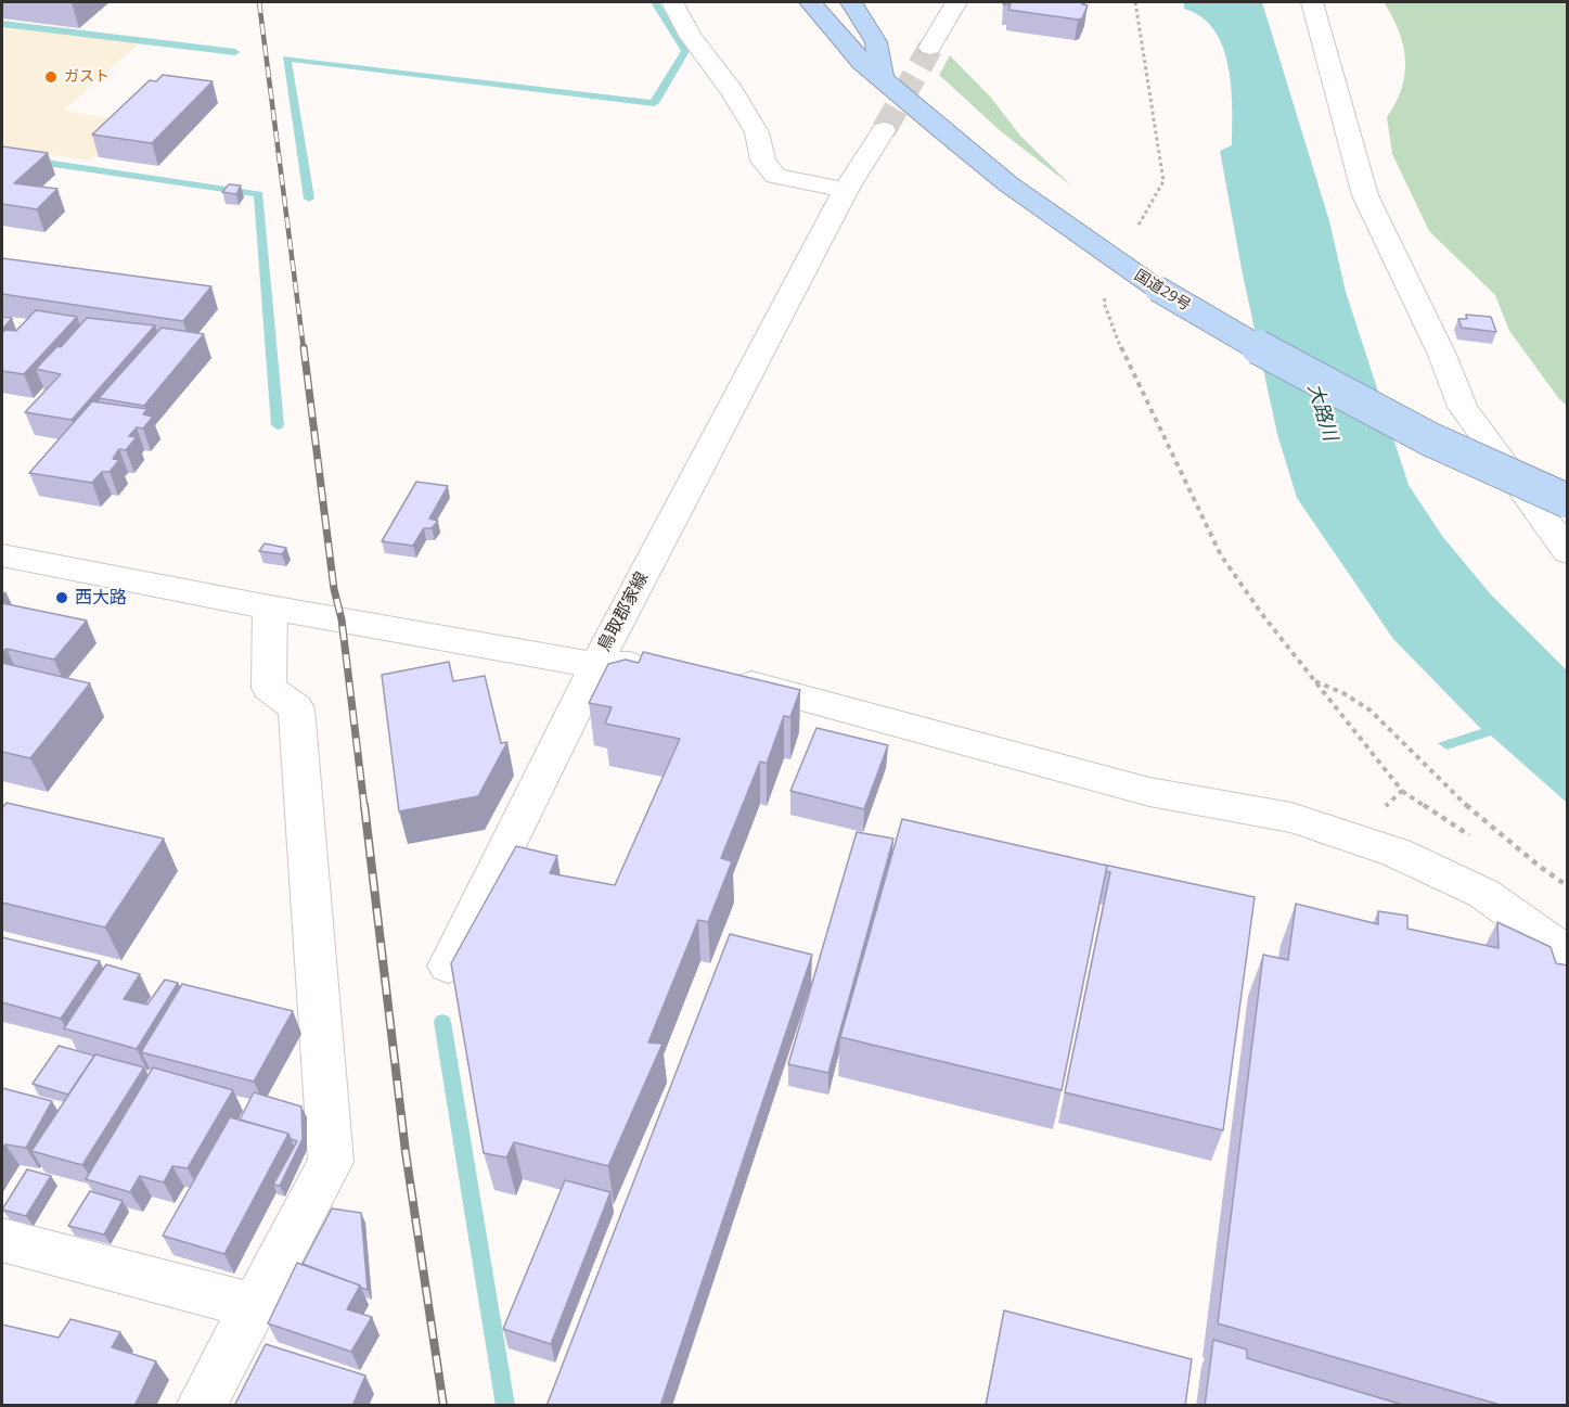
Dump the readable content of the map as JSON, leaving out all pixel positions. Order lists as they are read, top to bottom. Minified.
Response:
{"streets":{"highway":["国道29号"],"street":["鳥取郡家線"]},"water":["大路川"],"places":["ガスト","西大路"]}
